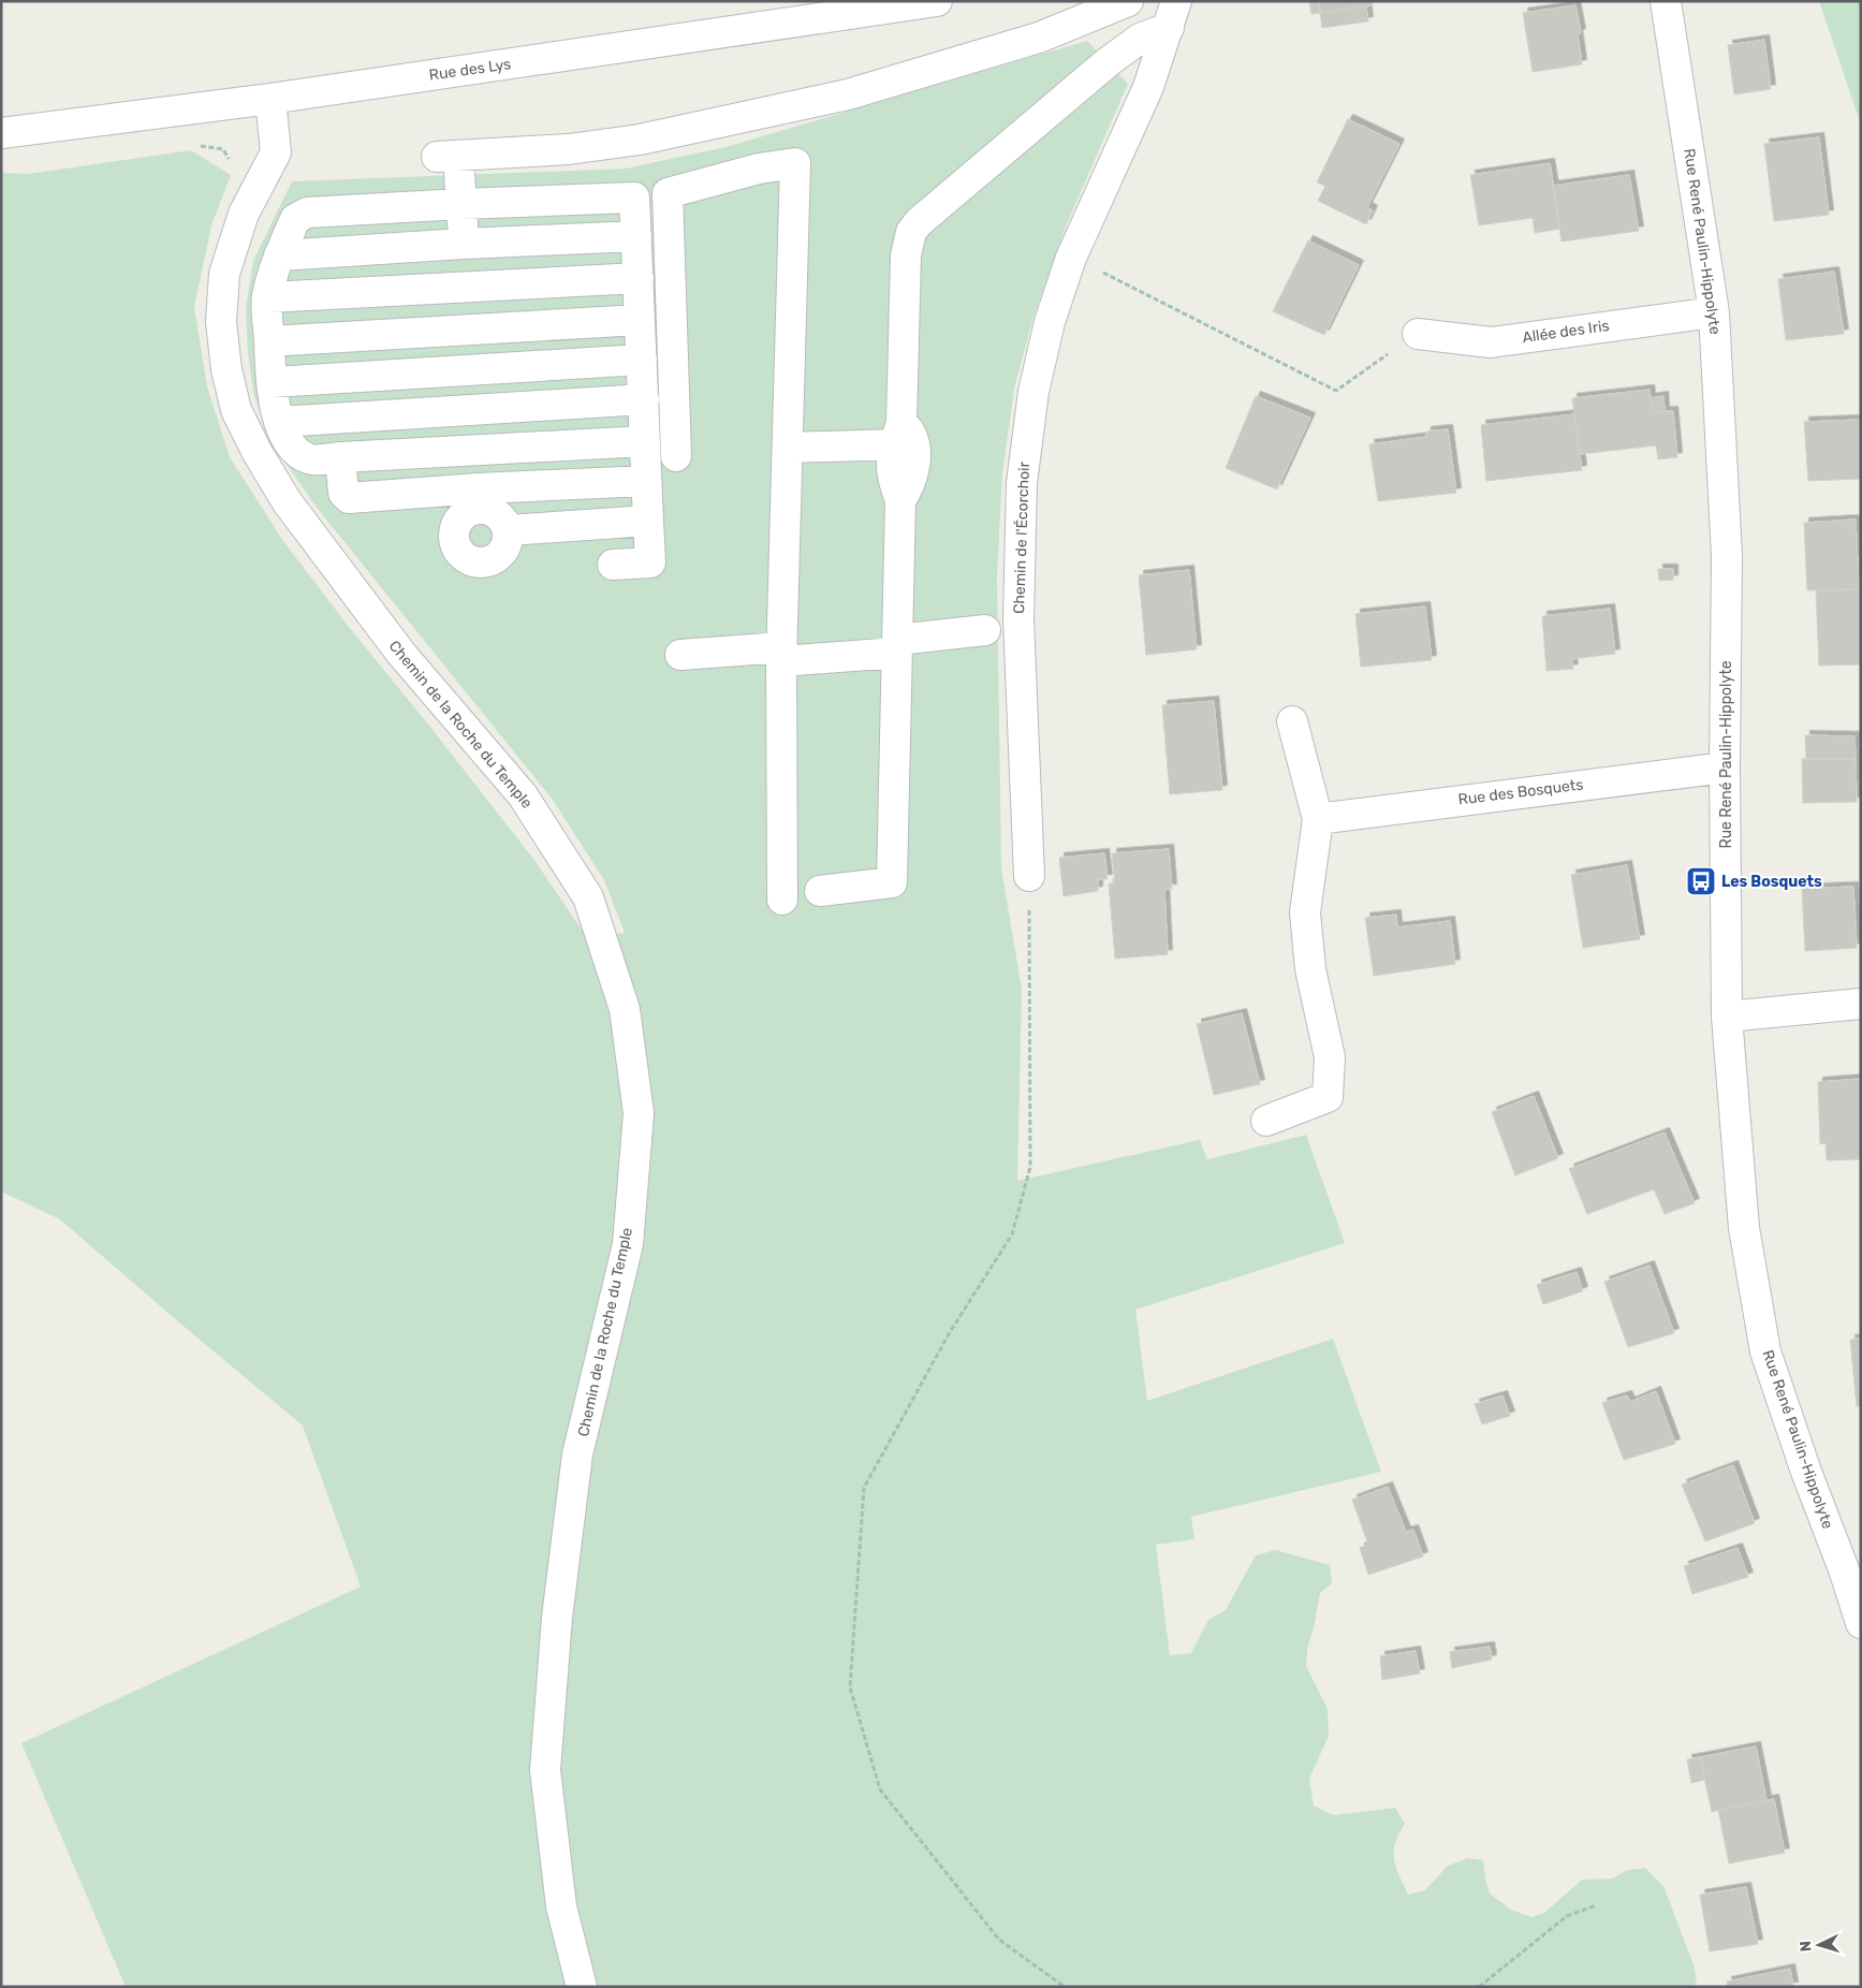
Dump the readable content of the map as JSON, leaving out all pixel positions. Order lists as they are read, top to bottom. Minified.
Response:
{"streets":{"street":["Rue des Lys","Rue René Paulin-Hippolyte","Allée des Iris","Chemin de l'Écorchoir","Chemin de la Roche du Temple","Rue des Bosquets"]},"crossings":[["Rue des Lys","Chemin de la Roche du Temple"],["Rue René Paulin-Hippolyte","Allée des Iris"],["Rue René Paulin-Hippolyte","Rue des Bosquets"]],"places":{"bus stop":["Les Bosquets"]},"north":"left"}
